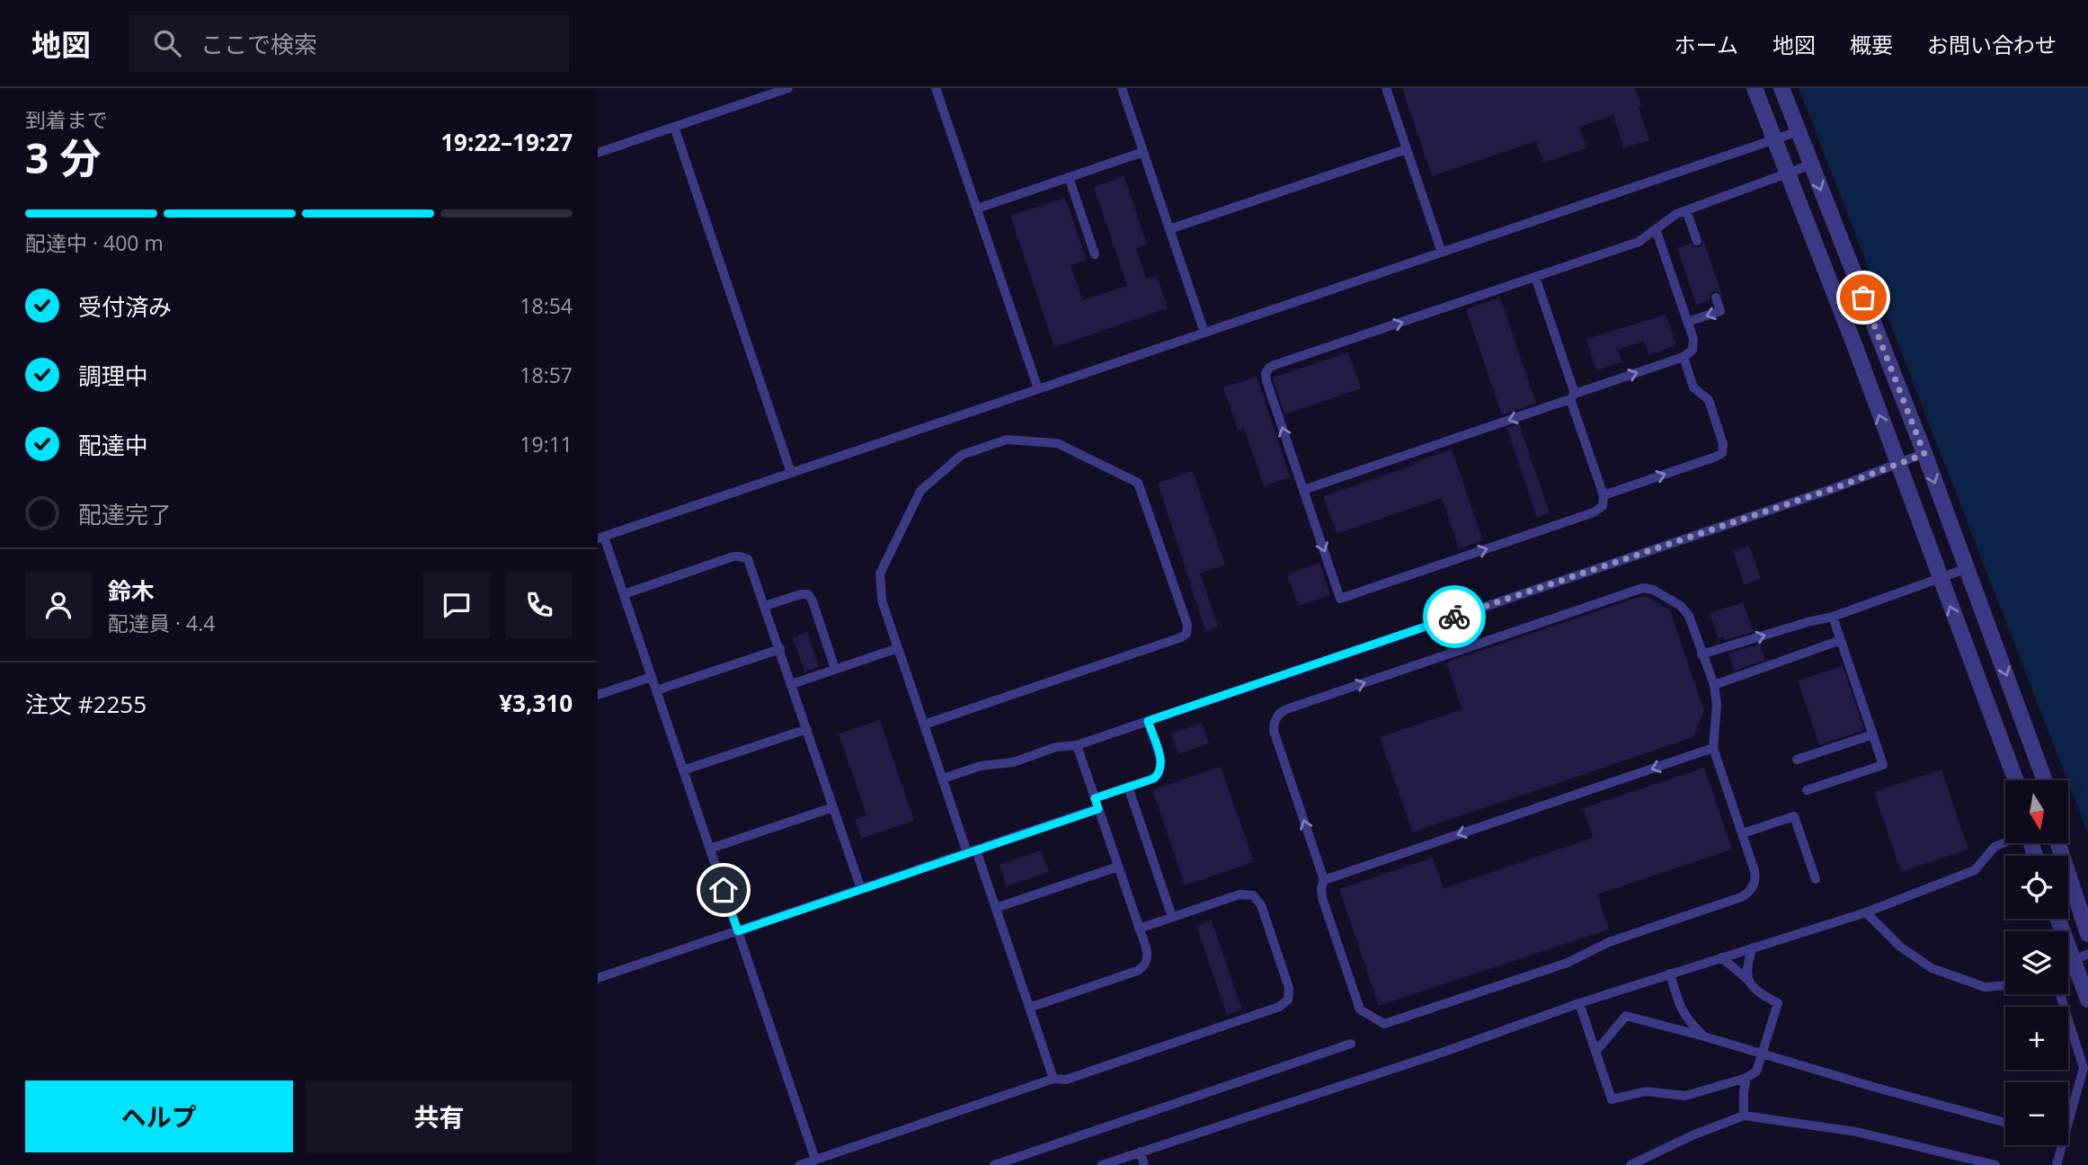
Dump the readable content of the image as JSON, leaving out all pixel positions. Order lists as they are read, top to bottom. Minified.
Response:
{"north":"bottom","page":{"header":"地図","search":"ここで検索","nav":["ホーム","地図","概要","お問い合わせ"],"heading":["3 分","到着まで","19:22–19:27"],"panel":["鈴木","配達員 · 4.4","注文 #2255","¥3,310"],"bar":"配達中 · 400 m","list":[["受付済み","18:54"],["調理中","18:57"],["配達中","19:11"],"配達完了"],"map_buttons":["+","−"],"buttons":["ヘルプ","共有"]}}
